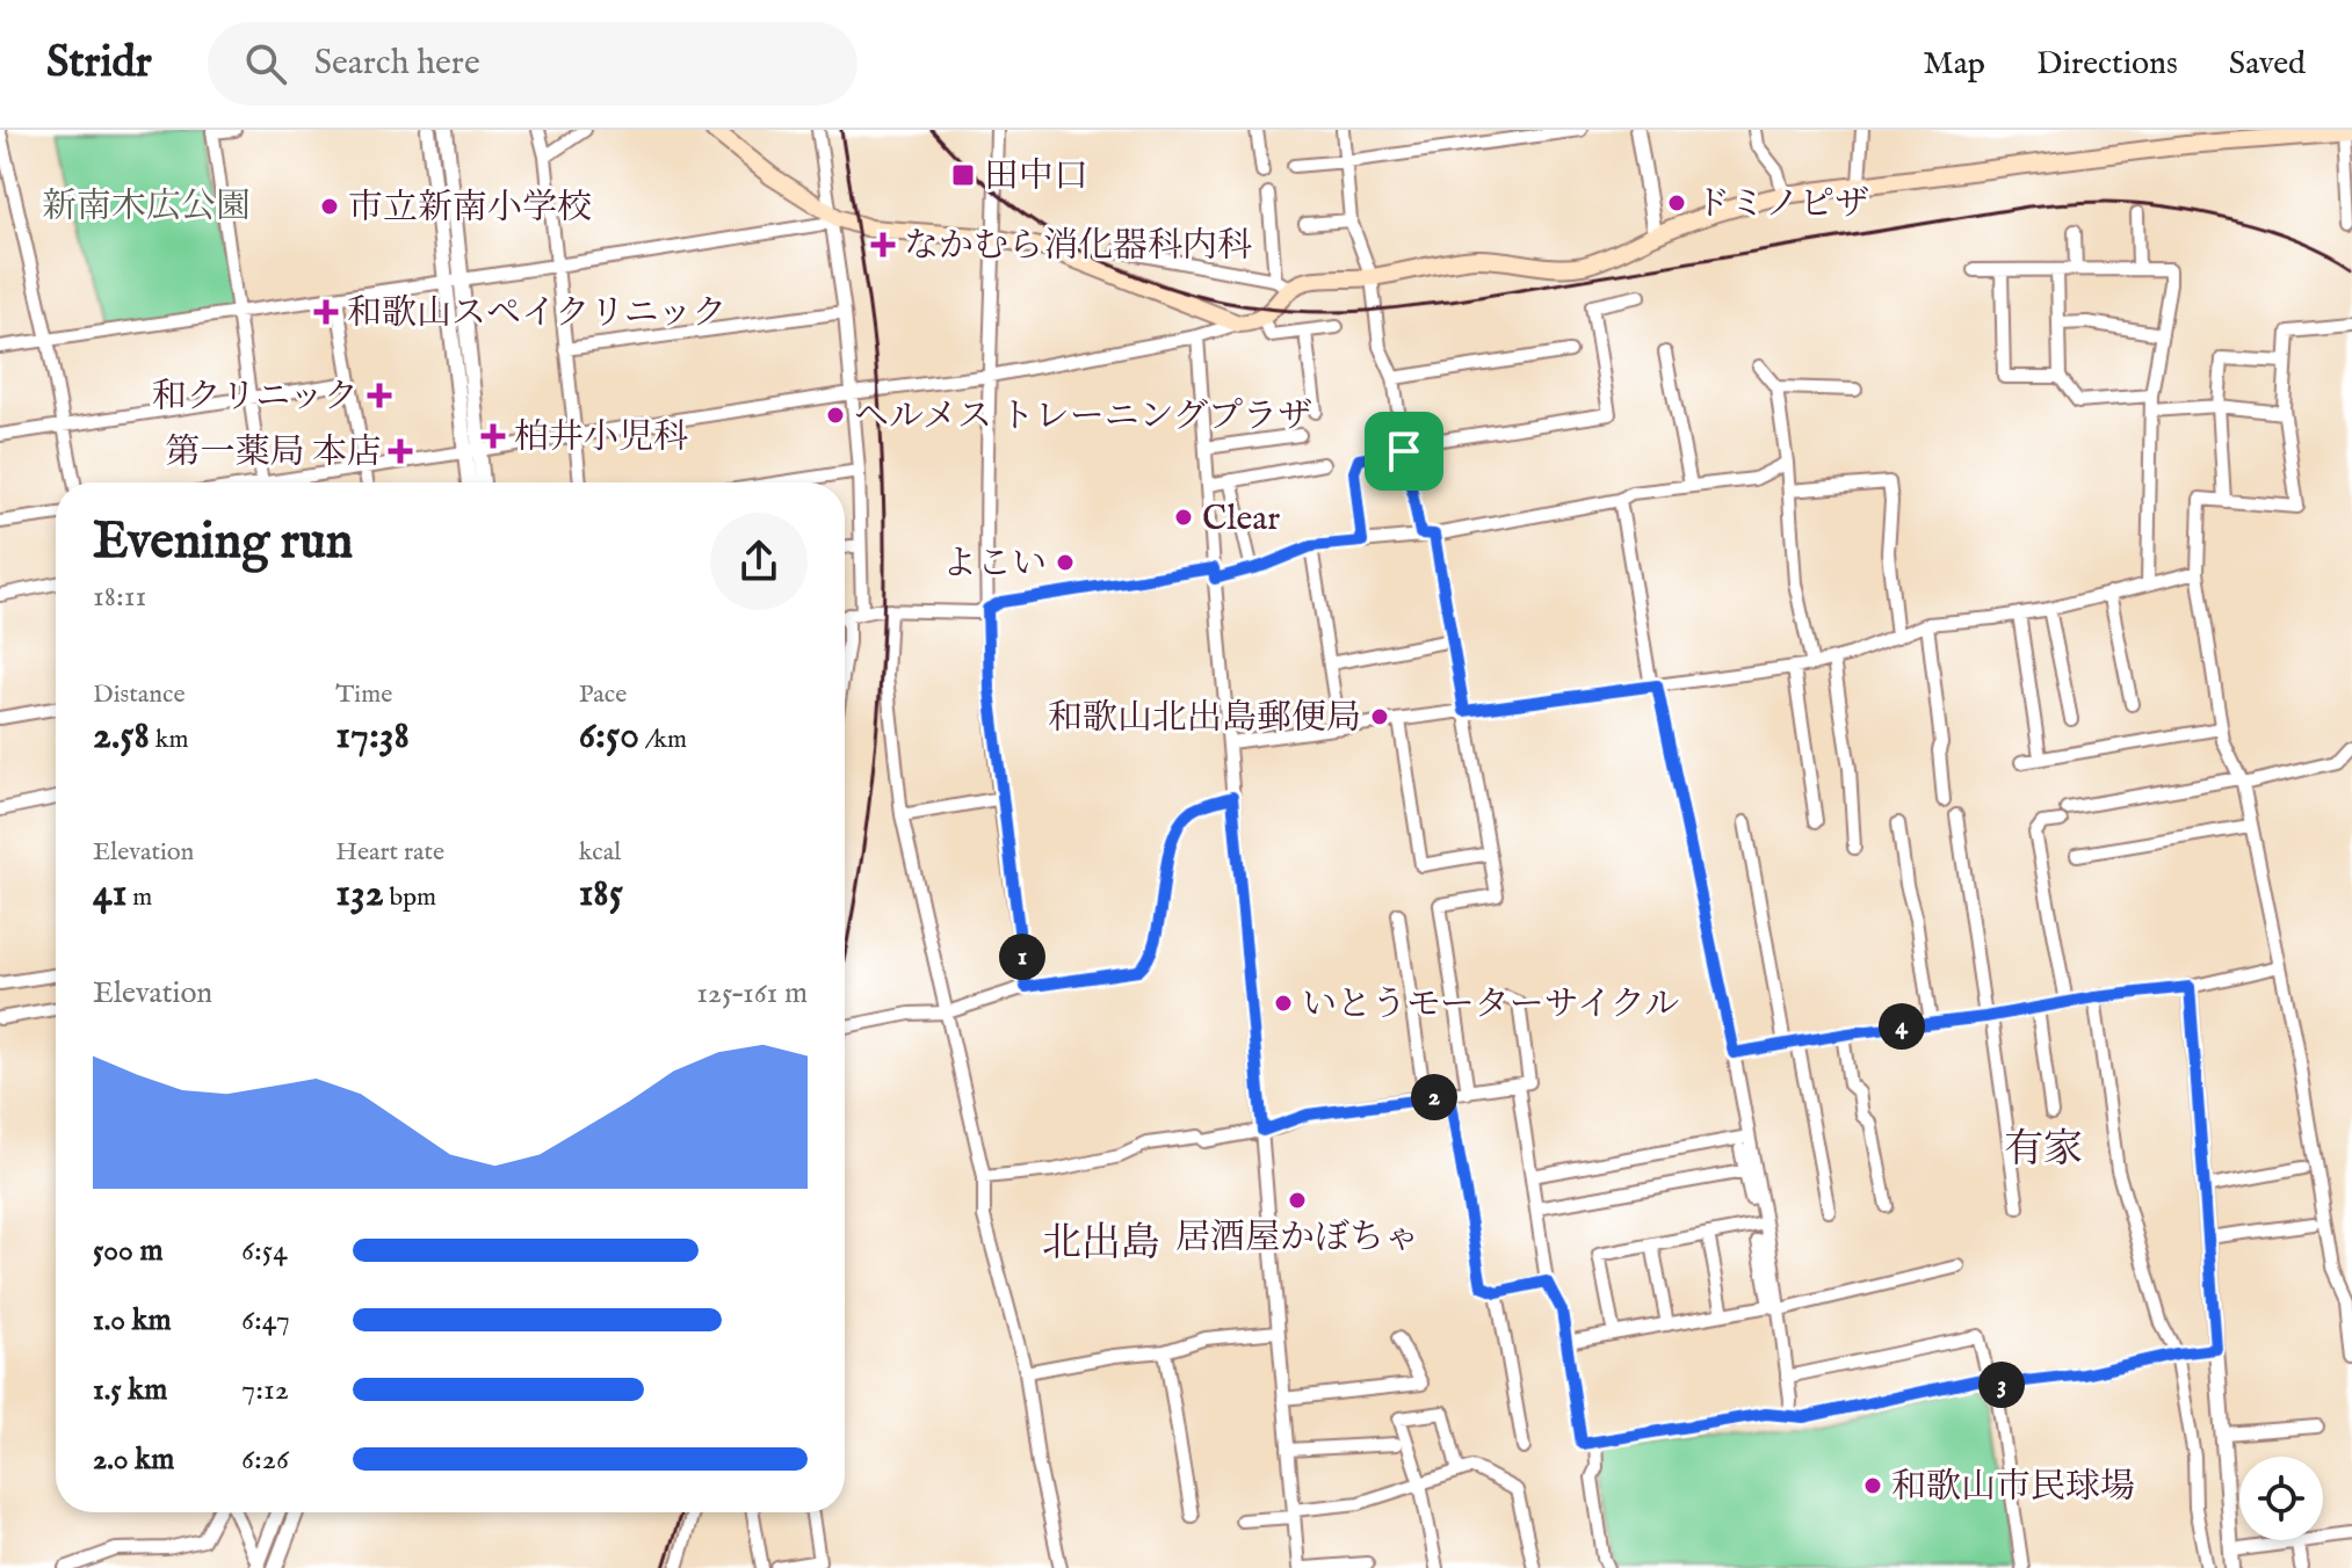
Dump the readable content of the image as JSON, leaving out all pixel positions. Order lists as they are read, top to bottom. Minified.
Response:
{"districts":["有家","北出島"],"parks":["新南木広公園"],"places":{"transit":["田中口"],"other":["ドミノピザ","市立新南小学校","ヘルメス トレーニングプラザ","Clear","よこい","和歌山北出島郵便局","いとうモーターサイクル","居酒屋かぼちゃ","和歌山市民球場"],"health":["なかむら消化器科内科","和歌山スペイクリニック","和クリニック","柏井小児科","第一薬局 本店"]},"page":{"header":"Stridr","search":"Search here","nav":["Map","Directions","Saved"],"heading":["Evening run","18:11"],"stats":[["Distance","2.58 km"],["Time","17:38"],["Pace","6:50 /km"],["Elevation","41 m"],["Heart rate","132 bpm"],["kcal","185"]],"pins":["1","4","2","3"],"chart":["Elevation","125–161 m"],"list":[{"name":"500 m","note":"6:54"},{"name":"1.0 km","note":"6:47"},{"name":"1.5 km","note":"7:12"},{"name":"2.0 km","note":"6:26"}]}}
